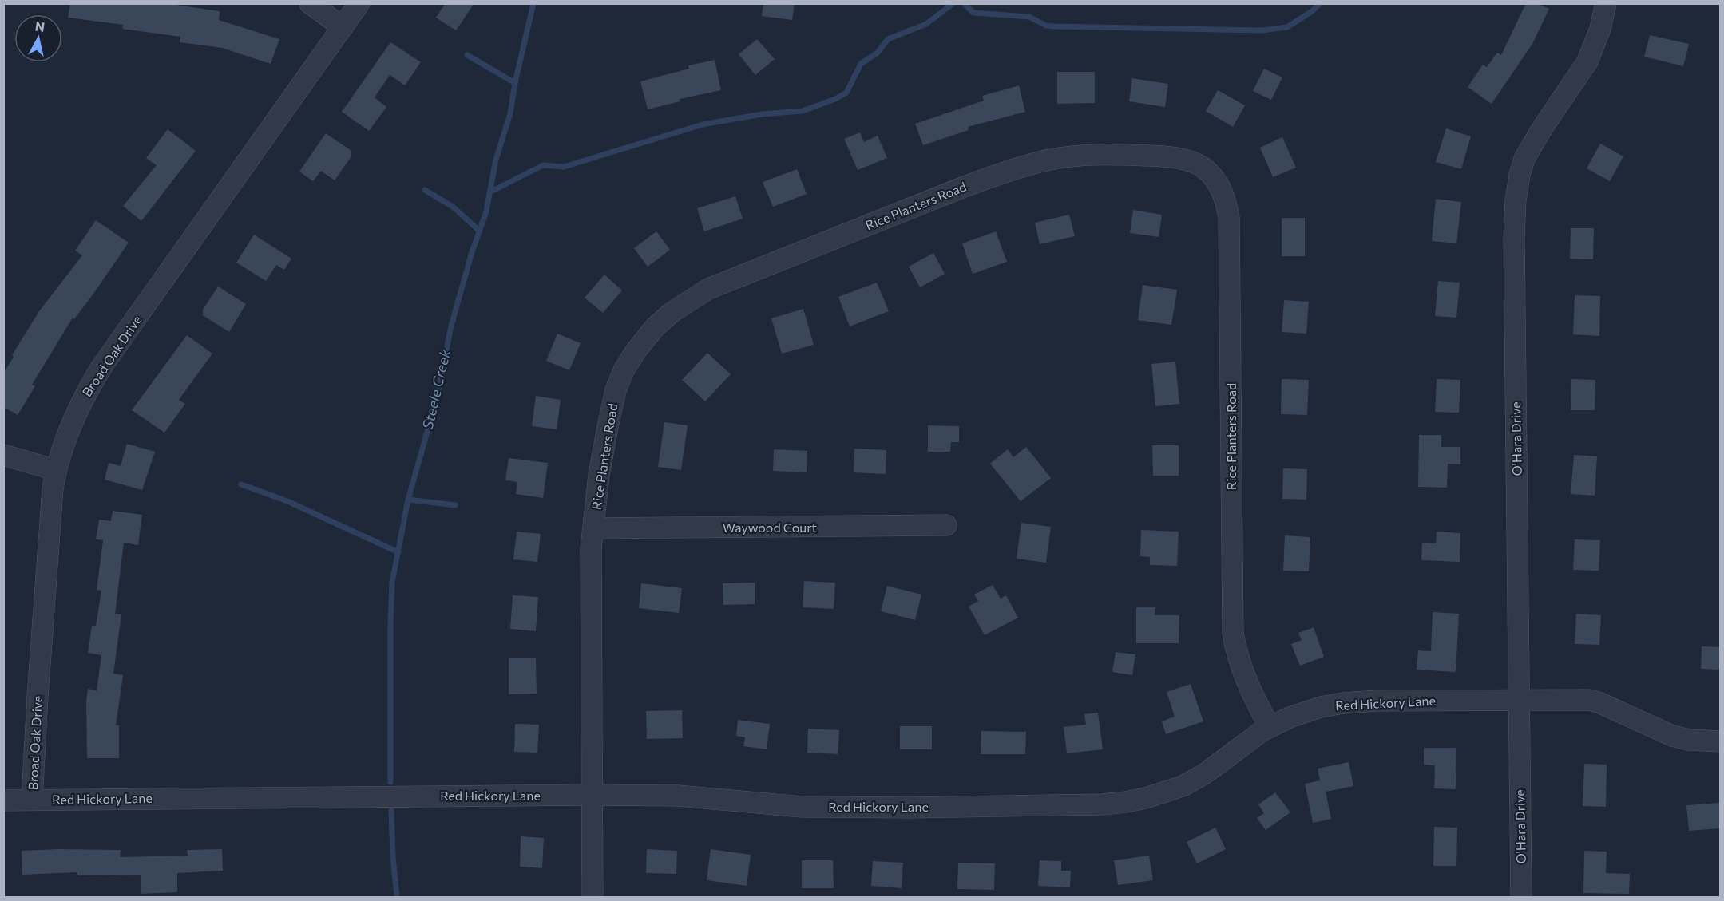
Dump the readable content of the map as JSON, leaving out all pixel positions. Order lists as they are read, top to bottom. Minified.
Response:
{"streets":{"street":["Rice Planters Road","Broad Oak Drive","O'Hara Drive","Waywood Court","Red Hickory Lane"]},"crossings":[["Rice Planters Road","Waywood Court"],["Rice Planters Road","Red Hickory Lane"],["Broad Oak Drive","Red Hickory Lane"],["O'Hara Drive","Red Hickory Lane"]],"water":["Steele Creek"],"north":"top"}
